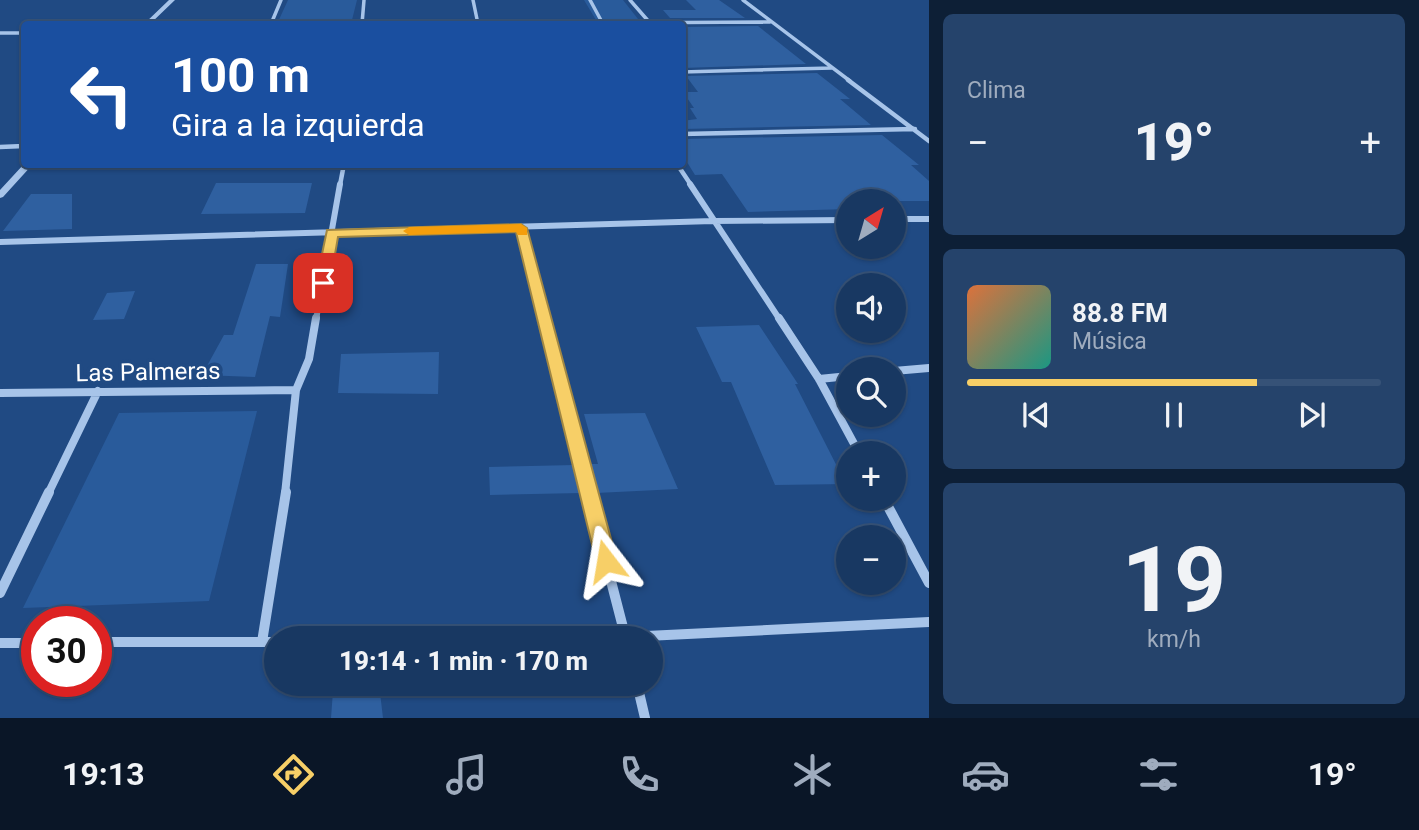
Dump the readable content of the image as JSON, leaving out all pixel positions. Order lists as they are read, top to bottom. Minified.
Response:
{"streets":{"street":["Las Palmeras"]},"north":"top right","page":{"tile":["Clima",["19","km/h"]],"turn":["100 m","Gira a la izquierda"],"heat":["−","19°","+"],"map_buttons":["+","−"],"song":["88.8 FM","Música"],"limit":"30","trip":"19:14 · 1 min · 170 m","tabs":["19:13","19°"]}}
